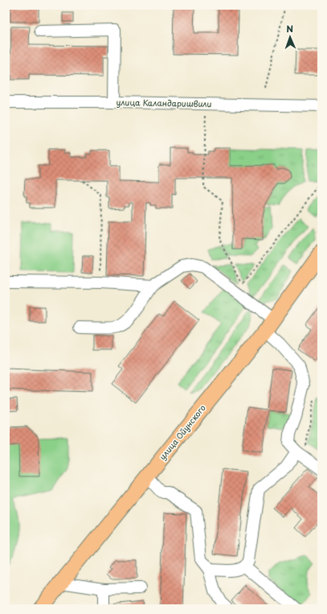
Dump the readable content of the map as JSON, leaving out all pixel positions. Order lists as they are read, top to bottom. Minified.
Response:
{"streets":{"main road":["улица Ойунского"],"street":["улица Каландаришвили"]},"north":"top"}
